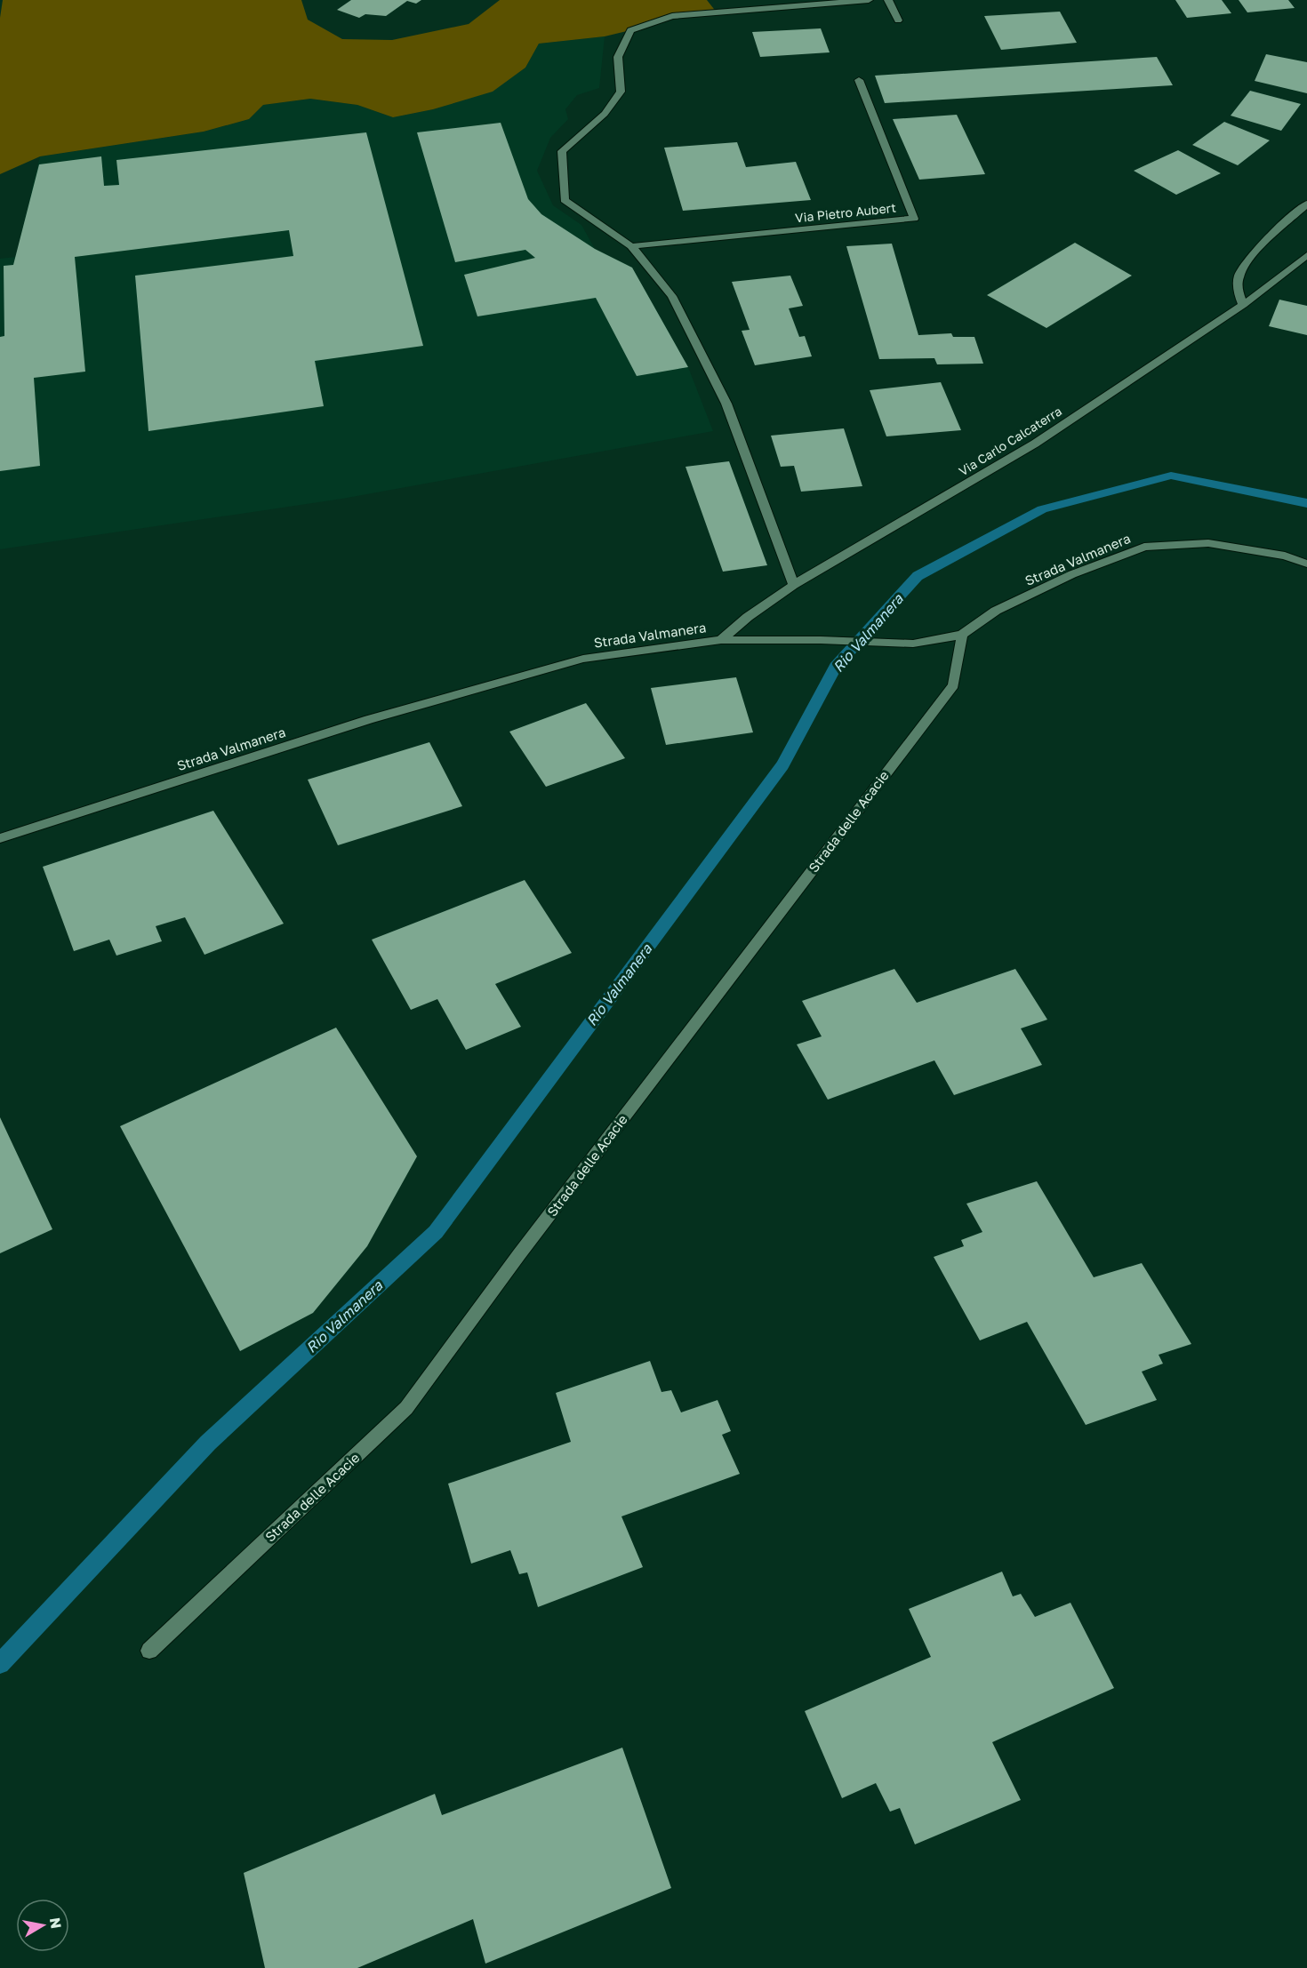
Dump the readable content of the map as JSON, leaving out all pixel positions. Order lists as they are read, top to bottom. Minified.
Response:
{"streets":{"street":["Via Pietro Aubert","Via Carlo Calcaterra","Strada Valmanera","Strada delle Acacie"]},"crossings":[["Via Carlo Calcaterra","Strada Valmanera"],["Strada Valmanera","Strada delle Acacie"]],"water":["Rio Valmanera"],"north":"right"}
